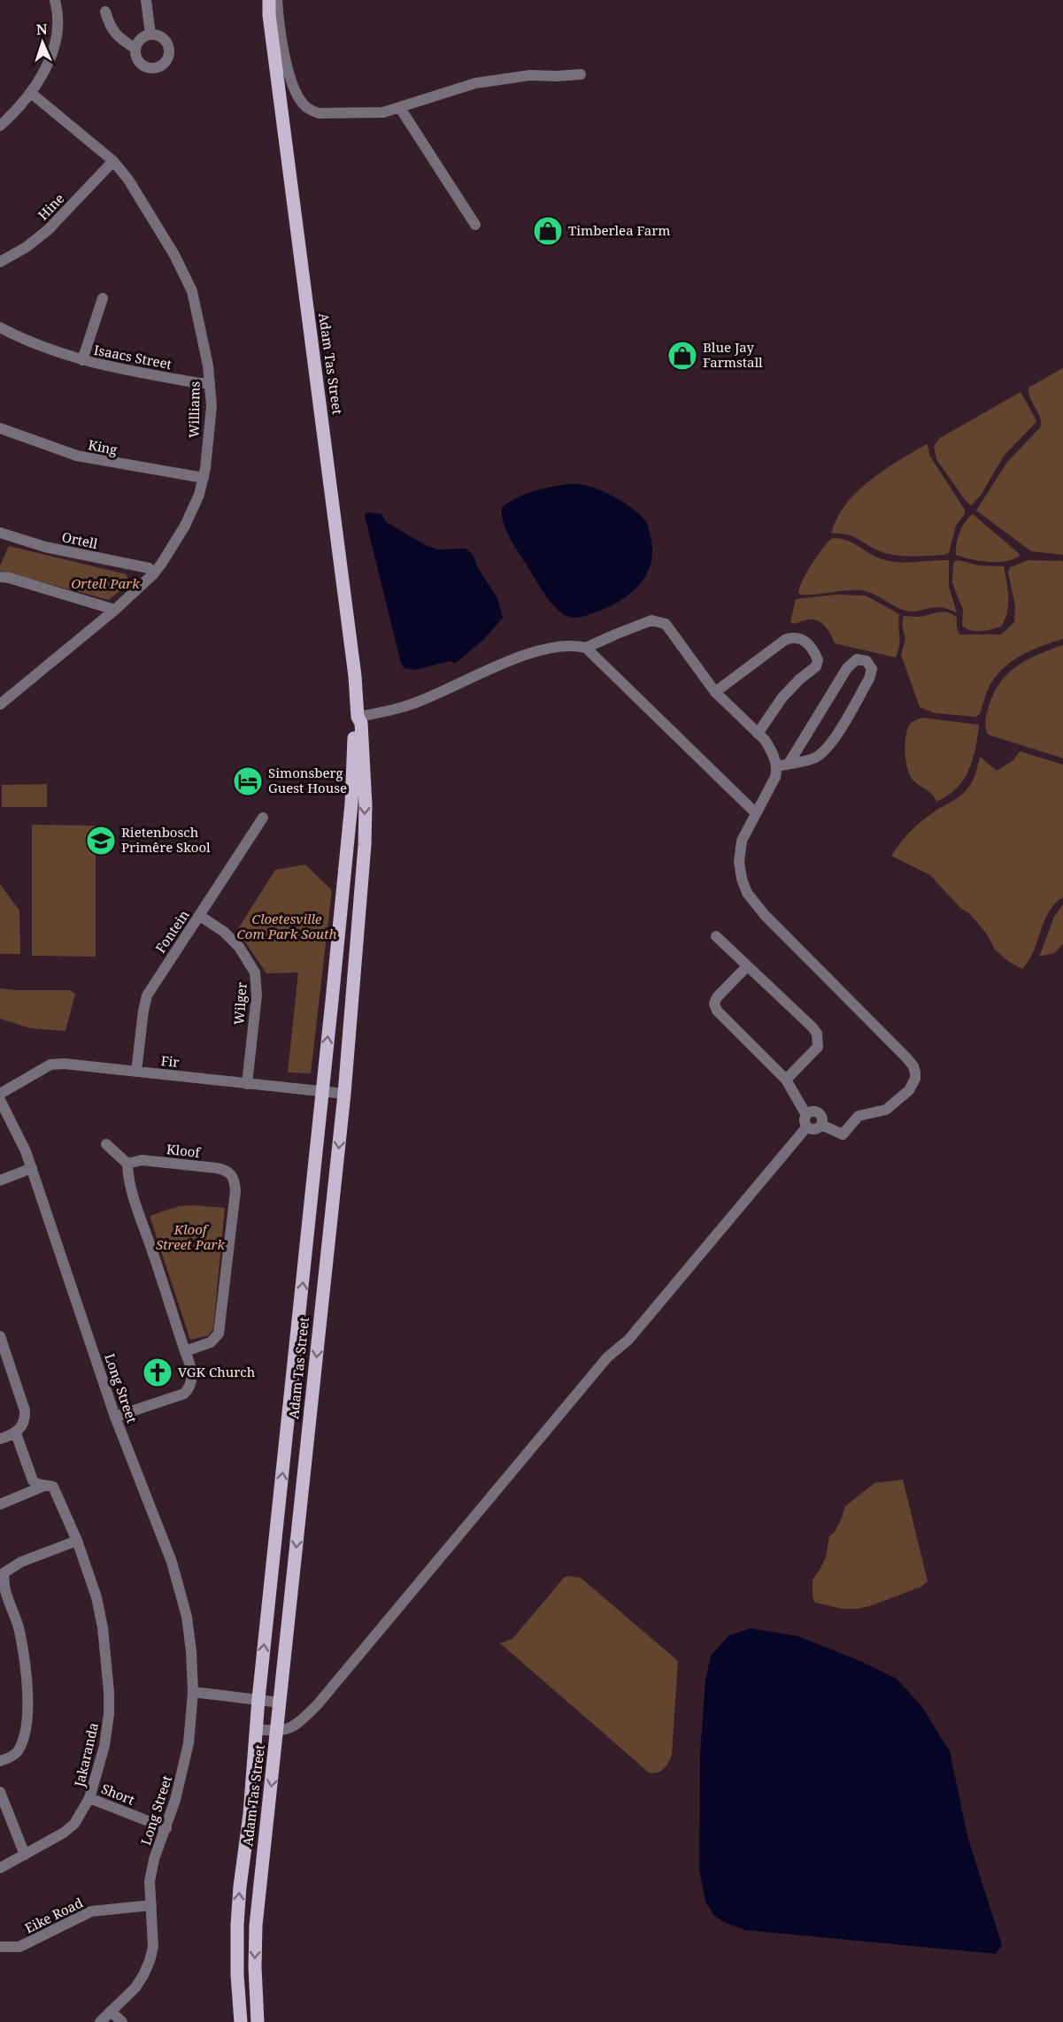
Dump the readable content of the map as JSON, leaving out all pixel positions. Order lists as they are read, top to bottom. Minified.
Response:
{"streets":{"main road":["Adam Tas Street"],"street":["Hine","Isaacs Street","Williams","King","Ortell","Fontein","Wilger","Fir","Kloof","Long Street","Jakaranda","Short","Eike Road"]},"crossings":[["Hine","Williams"],["Isaacs Street","Williams"],["Adam Tas Street","Fir"],["Williams","King"],["Williams","Ortell"],["Fontein","Wilger"],["Fontein","Fir"],["Wilger","Fir"],["Long Street","Short"],["Long Street","Eike Road"],["Jakaranda","Short"]],"parks":["Ortell Park","Cloetesville Com Park South","Kloof Street Park"],"places":{"shop":["Timberlea Farm","Blue Jay Farmstall"],"hotel":["Simonsberg Guest House"],"school or university":["Rietenbosch Primêre Skool"],"church":["VGK Church"]},"north":"top"}
